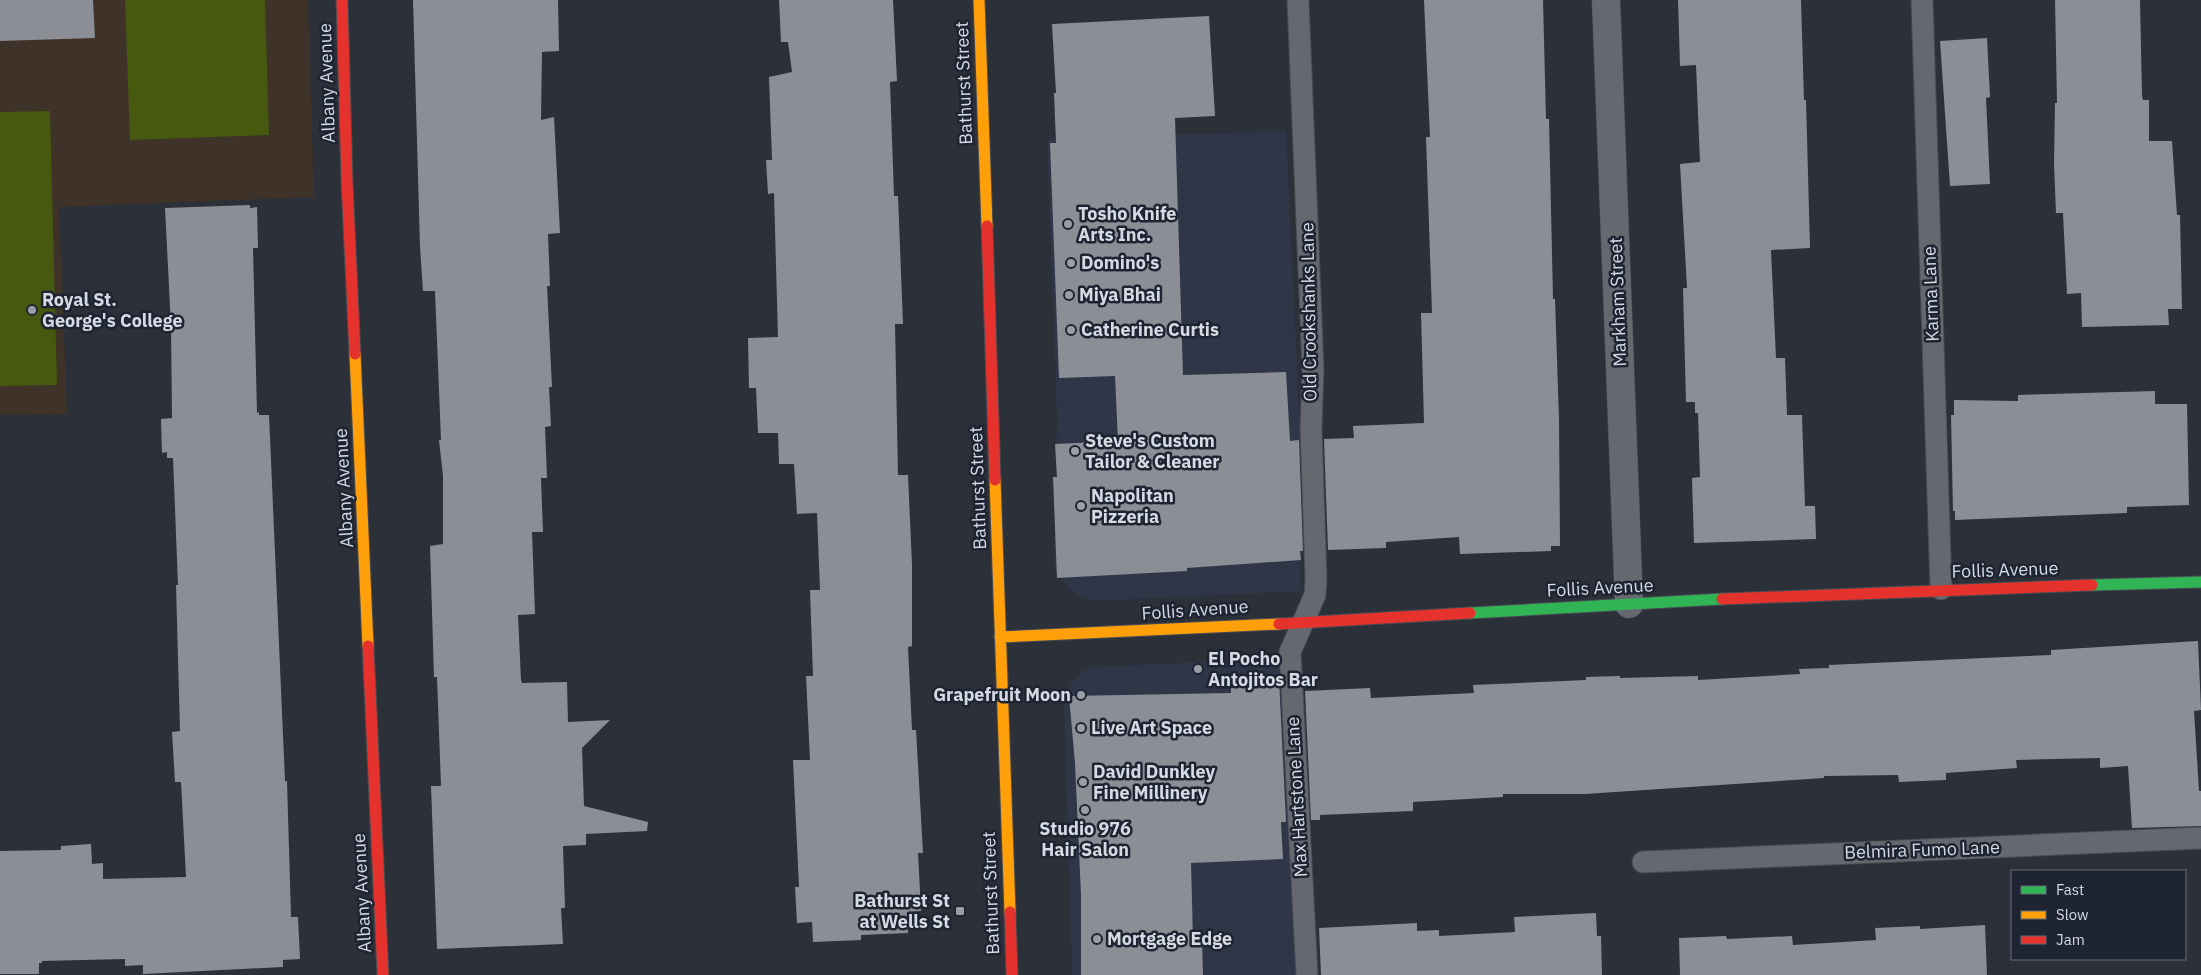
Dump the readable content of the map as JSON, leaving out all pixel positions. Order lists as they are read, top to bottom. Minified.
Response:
{"streets":{"street":["Albany Avenue","Bathurst Street","Markham Street","Follis Avenue"],"lane":["Karma Lane","Old Crookshanks Lane","Max Hartstone Lane","Belmira Fumo Lane"]},"crossings":[["Bathurst Street","Follis Avenue"],["Karma Lane","Follis Avenue"],["Markham Street","Follis Avenue"],["Old Crookshanks Lane","Follis Avenue"],["Old Crookshanks Lane","Max Hartstone Lane"],["Follis Avenue","Max Hartstone Lane"]],"places":{"other":["Tosho Knife Arts Inc.","Domino's","Miya Bhai","Royal St. George's College","Catherine Curtis","Steve's Custom Tailor & Cleaner","Napolitan Pizzeria","El Pocho Antojitos Bar","Grapefruit Moon","Live Art Space","David Dunkley Fine Millinery","Studio 976 Hair Salon","Mortgage Edge"],"transit":["Bathurst St at Wells St"]},"legend":["Fast","Slow","Jam"]}
